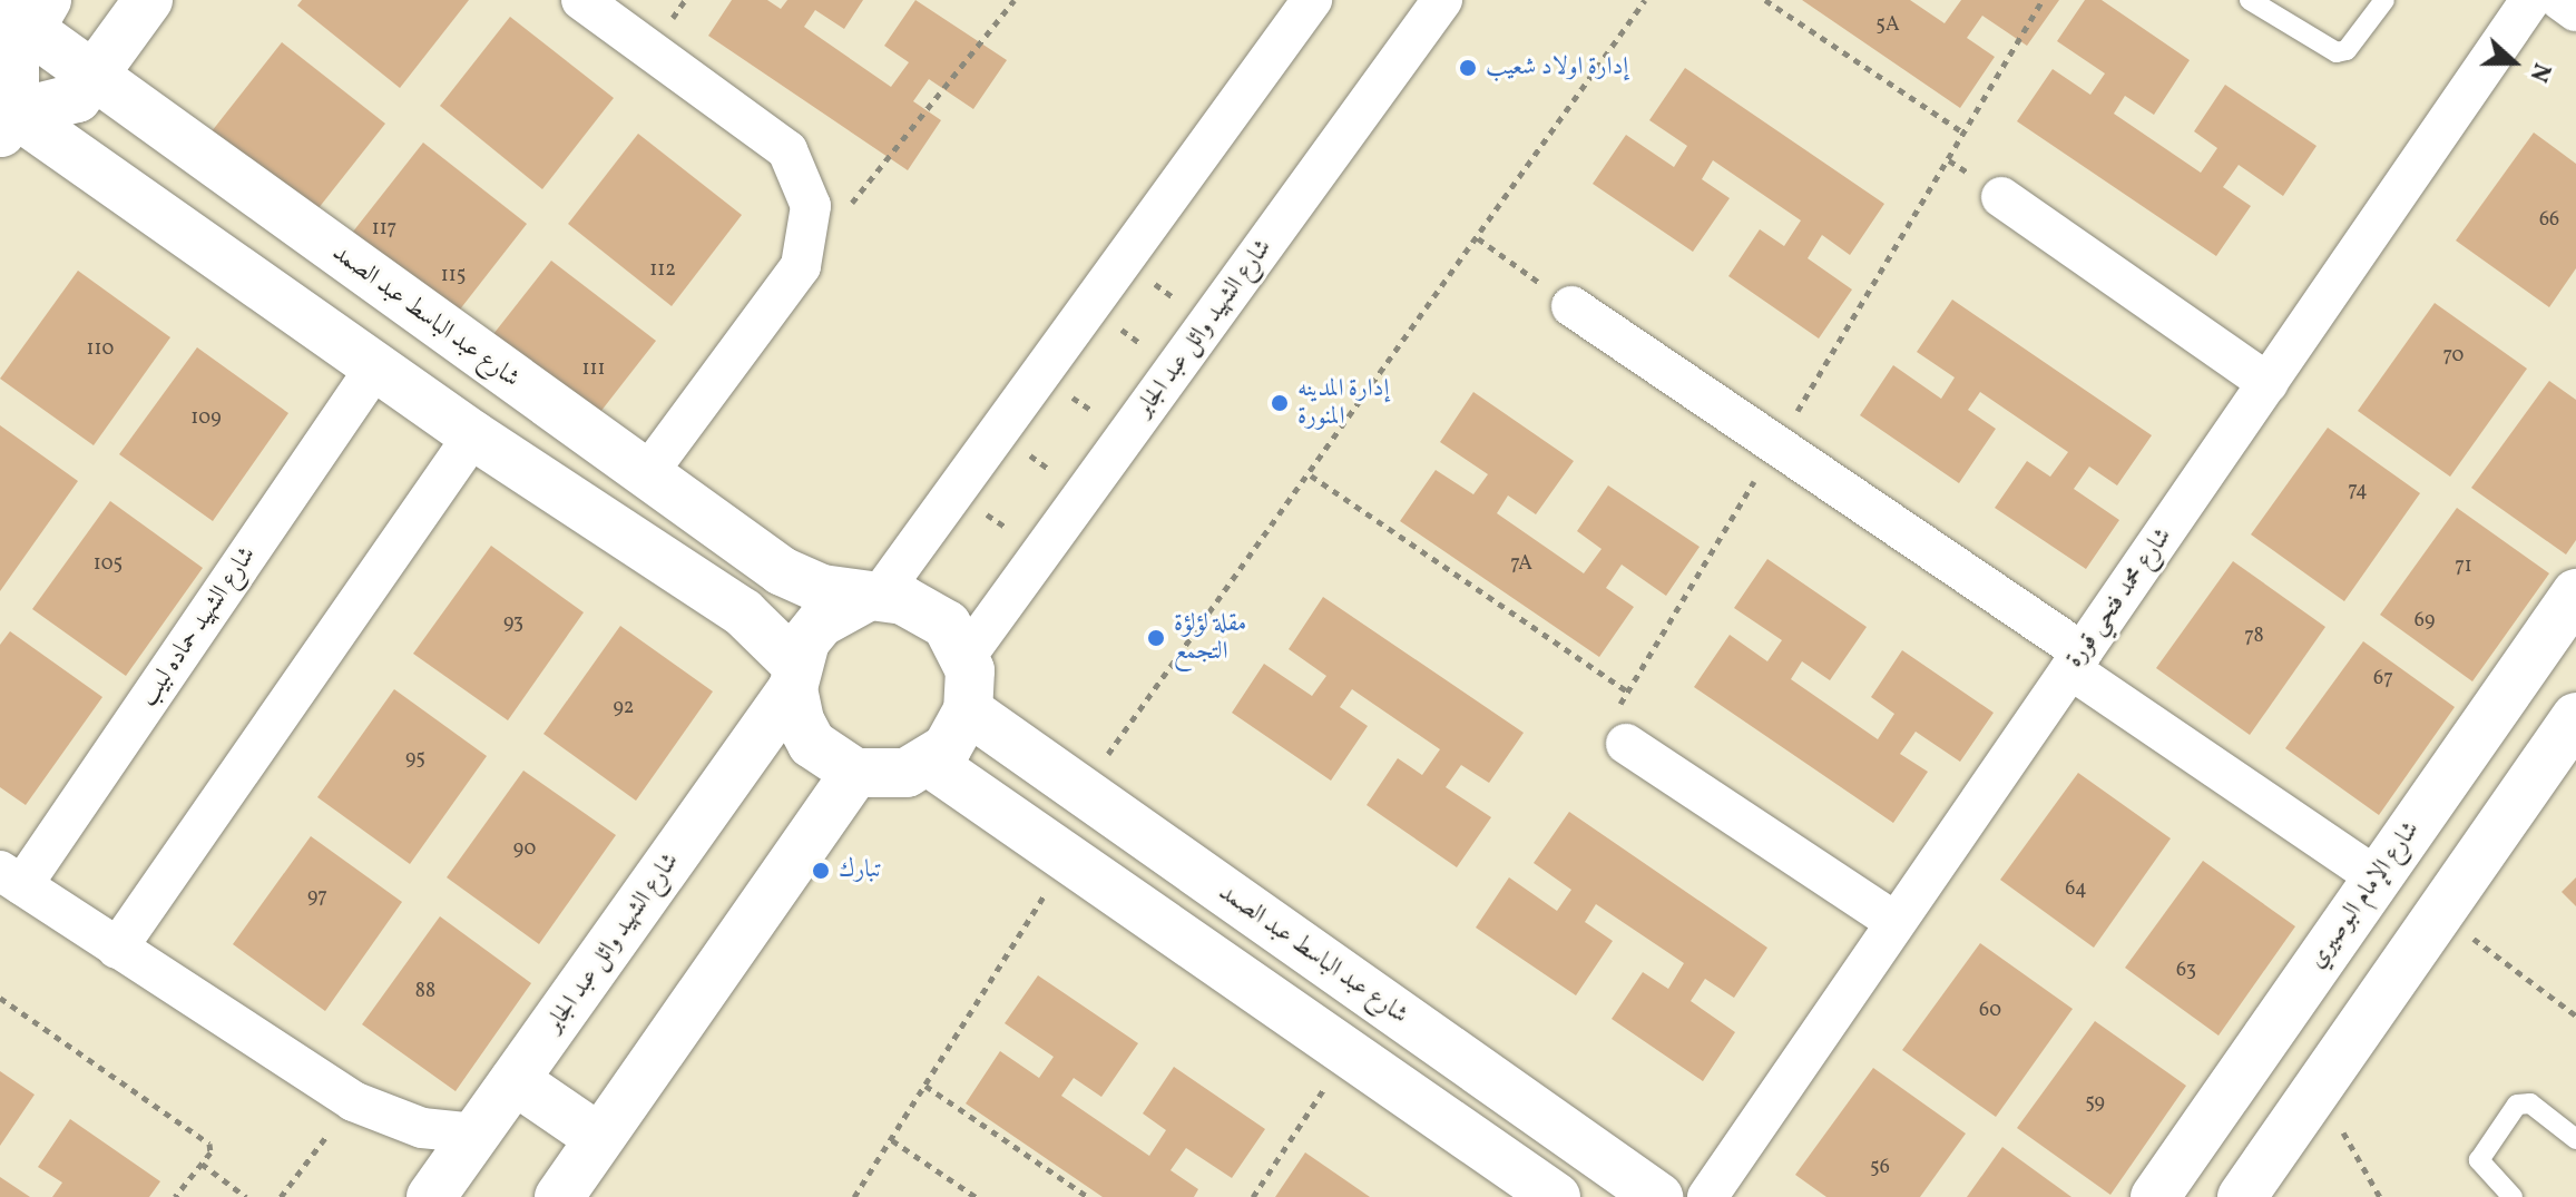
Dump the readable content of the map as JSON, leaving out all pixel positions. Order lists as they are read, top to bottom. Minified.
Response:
{"streets":{"street":["شارع عبد الباسط عبد الصمد","شارع الشهيد وائل عبد الجابر","شارع محمد فتحي قورة","شارع الشهيد حماده لبيب","شارع الإمام البوصيري"]},"crossings":[["شارع عبد الباسط عبد الصمد","شارع الشهيد وائل عبد الجابر"]],"places":["إدارة اولاد شعيب","إدارة المدينه المنورة","مقلة لؤلؤة التجمع","تبارك"],"house_numbers":["5A","66","117","112","115","110","70","111","109","74","105","7A","71","69","93","78","67","92","95","90","64","97","63","88","60","59","56"],"north":"right"}
